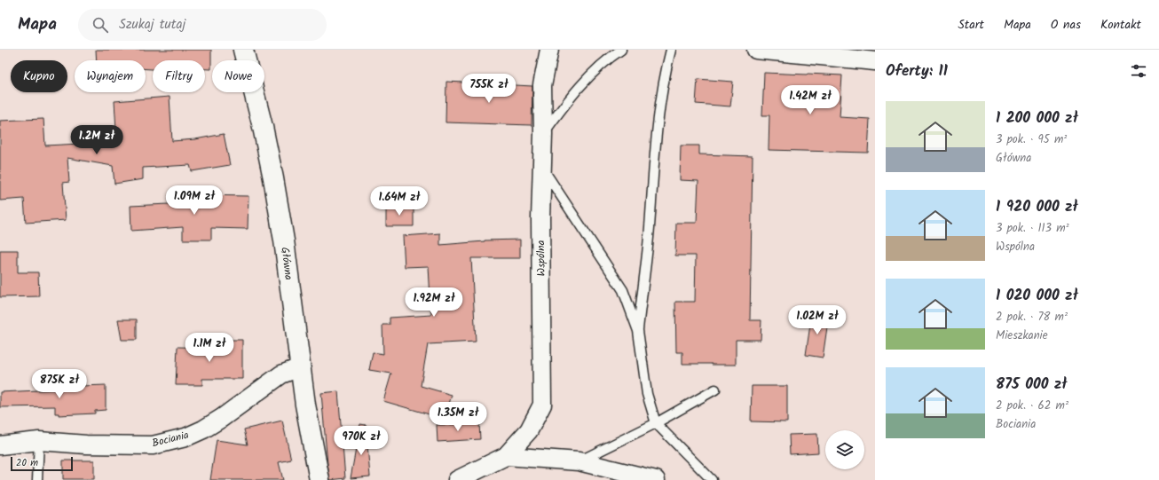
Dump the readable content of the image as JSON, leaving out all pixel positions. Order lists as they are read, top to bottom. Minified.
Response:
{"streets":{"street":["Wspólna","Główna","Bociania"]},"crossings":[["Główna","Bociania"]],"scale_bar":"20 m","page":{"header":"Mapa","search":"Szukaj tutaj","nav":["Start","Mapa","O nas","Kontakt"],"heading":"Oferty: 11","chip":["Kupno","Wynajem","Filtry","Nowe"],"price":["755K zł","1.42M zł","1.2M zł","1.09M zł","1.64M zł","1.92M zł","1.02M zł","1.1M zł","875K zł","1.35M zł","970K zł"],"list":[{"name":"1 200 000 zł","note":"3 pok. · 95 m² · Główna"},{"name":"1 920 000 zł","note":"3 pok. · 113 m² · Wspólna"},{"name":"1 020 000 zł","note":"2 pok. · 78 m² · Mieszkanie"},{"name":"875 000 zł","note":"2 pok. · 62 m² · Bociania"}],"scale":"20 m"}}
